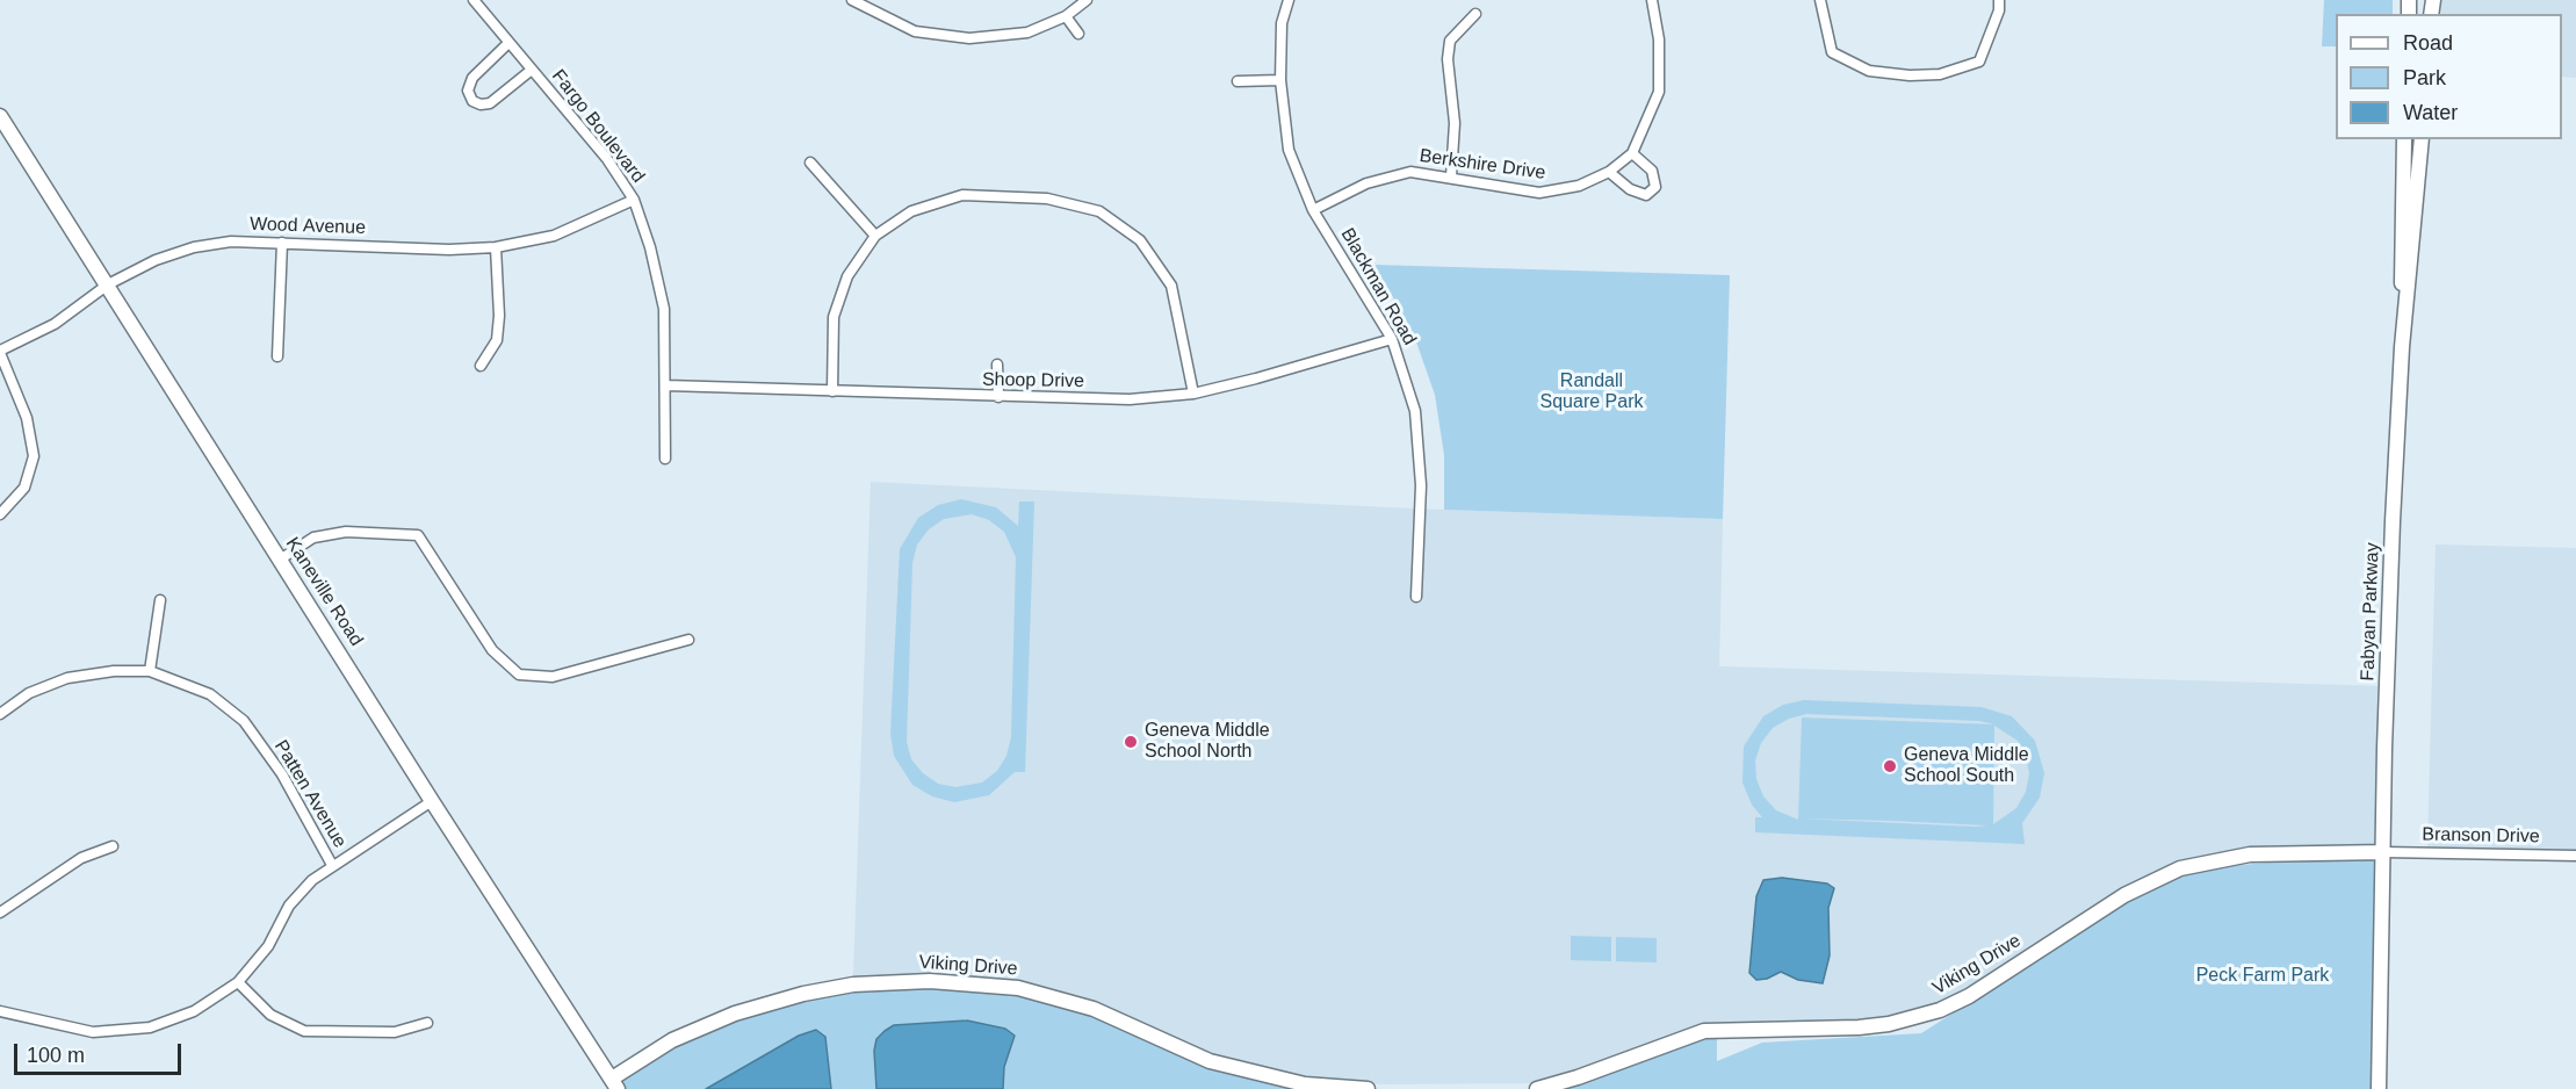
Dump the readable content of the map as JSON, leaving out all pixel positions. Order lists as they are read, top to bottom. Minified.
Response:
{"streets":{"main road":["Kaneville Road","Fabyan Parkway","Viking Drive"],"street":["Fargo Boulevard","Berkshire Drive","Wood Avenue","Blackman Road","Shoop Drive","Patten Avenue","Branson Drive"]},"crossings":[["Fargo Boulevard","Wood Avenue"],["Fargo Boulevard","Shoop Drive"],["Berkshire Drive","Blackman Road"],["Wood Avenue","Kaneville Road"],["Blackman Road","Shoop Drive"],["Kaneville Road","Viking Drive"],["Fabyan Parkway","Branson Drive"],["Fabyan Parkway","Viking Drive"],["Branson Drive","Viking Drive"]],"parks":["Randall Square Park","Peck Farm Park"],"places":["Geneva Middle School North","Geneva Middle School South"],"legend":["Road","Park","Water"],"scale_bar":"100 m"}
